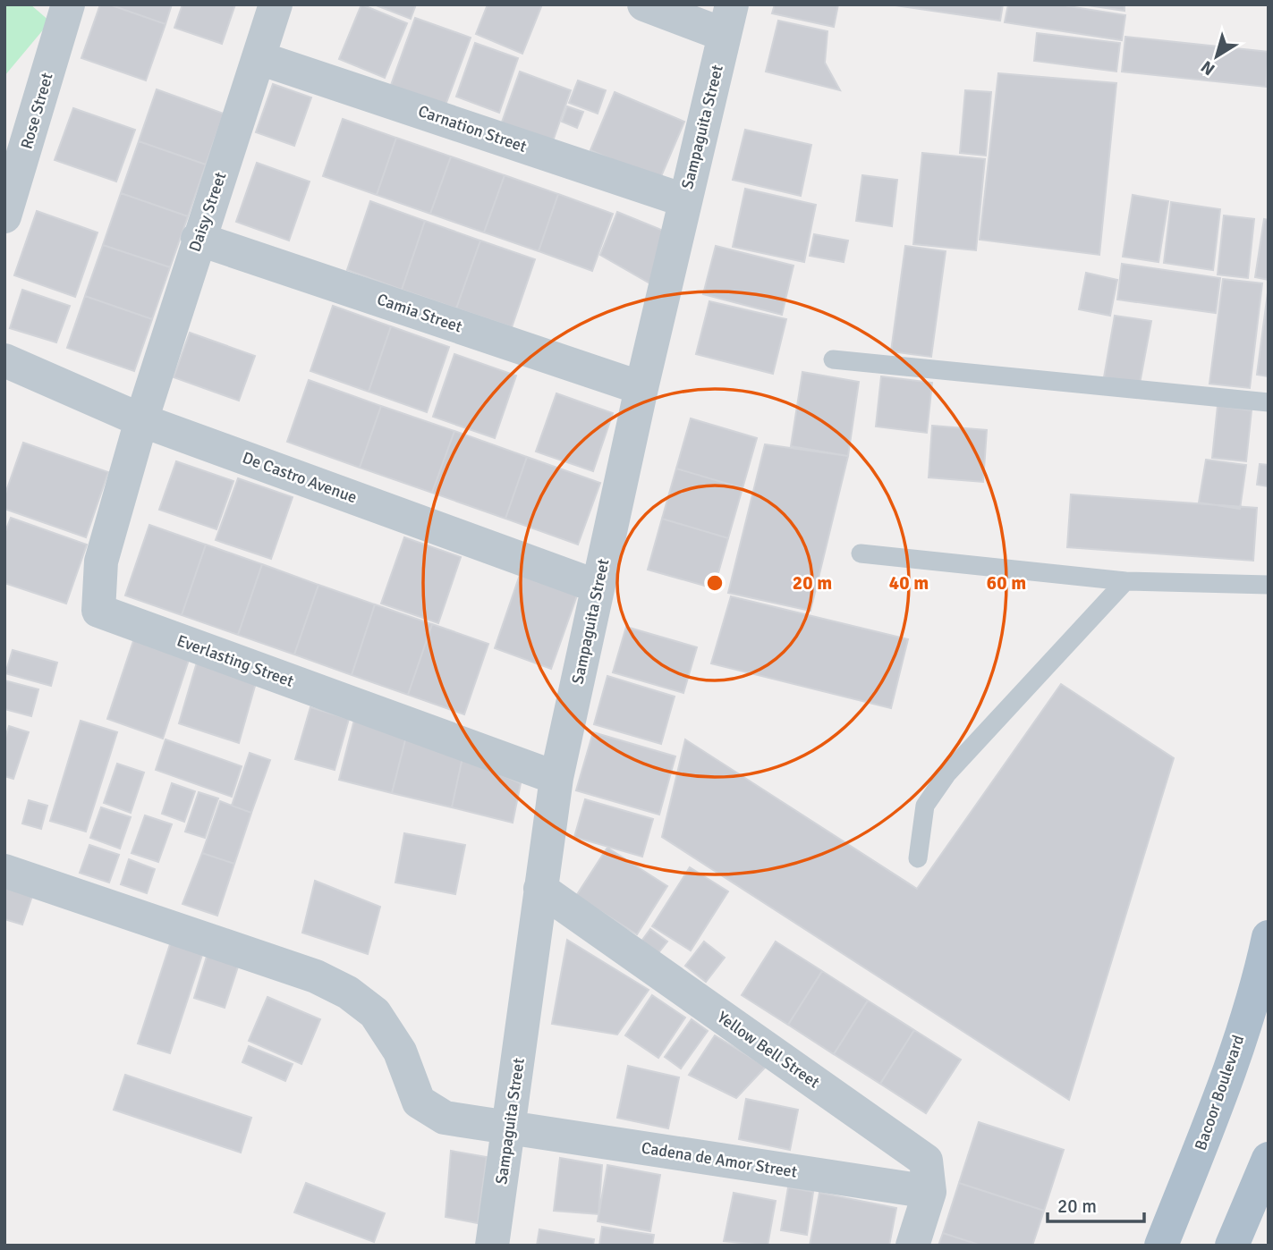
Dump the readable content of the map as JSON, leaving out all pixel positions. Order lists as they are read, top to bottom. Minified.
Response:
{"streets":{"main road":["Bacoor Boulevard"],"street":["Rose Street","Sampaguita Street","Carnation Street","Daisy Street","Camia Street","De Castro Avenue","Everlasting Street","Yellow Bell Street","Cadena de Amor Street"]},"crossings":[["Sampaguita Street","Carnation Street"],["Sampaguita Street","Camia Street"],["Sampaguita Street","De Castro Avenue"],["Sampaguita Street","Everlasting Street"],["Sampaguita Street","Yellow Bell Street"],["Sampaguita Street","Cadena de Amor Street"],["Carnation Street","Daisy Street"],["Daisy Street","Camia Street"],["Daisy Street","De Castro Avenue"],["Daisy Street","Everlasting Street"],["De Castro Avenue","Everlasting Street"],["Yellow Bell Street","Cadena de Amor Street"]],"scale_bar":"20 m","north":"bottom left","rings":["20 m","40 m","60 m"]}
